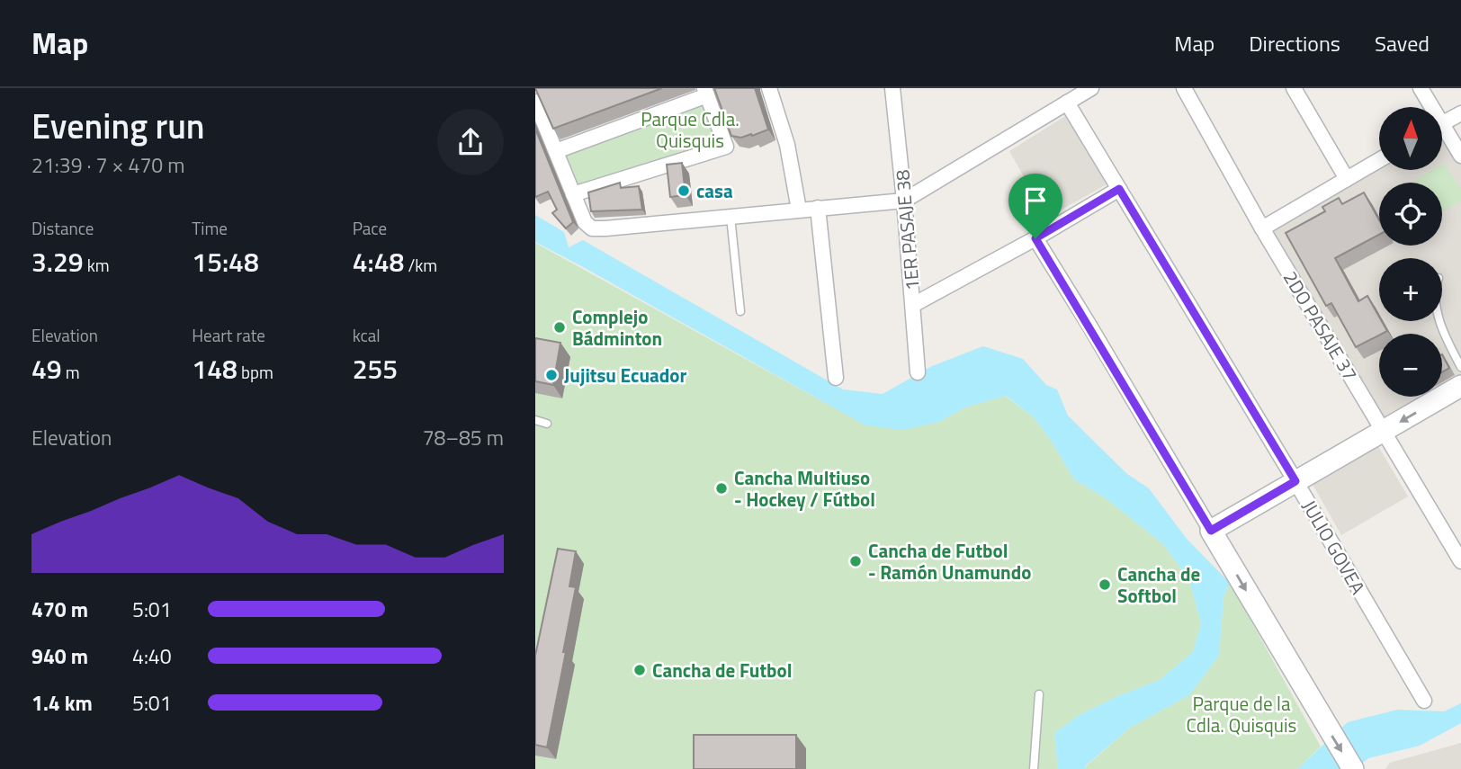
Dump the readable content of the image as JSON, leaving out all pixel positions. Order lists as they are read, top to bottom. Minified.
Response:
{"streets":{"street":["1ER PASAJE 38","2DO PASAJE 37","JULIO GOVEA"]},"parks":["Parque Cdla. Quisquis","Parque de la Cdla. Quisquis"],"places":["casa","Complejo Bádminton","Jujitsu Ecuador","Cancha Multiuso - Hockey / Fútbol","Cancha de Futbol - Ramón Unamundo","Cancha de Softbol","Cancha de Futbol"],"north":"top","page":{"header":"Map","nav":["Map","Directions","Saved"],"heading":["Evening run","21:39 · 7 × 470 m"],"map_buttons":["+","−"],"stats":[["Distance","3.29 km"],["Time","15:48"],["Pace","4:48 /km"],["Elevation","49 m"],["Heart rate","148 bpm"],["kcal","255"]],"chart":["Elevation","78–85 m"],"list":[{"name":"470 m","note":"5:01"},{"name":"940 m","note":"4:40"},{"name":"1.4 km","note":"5:01"}]}}
